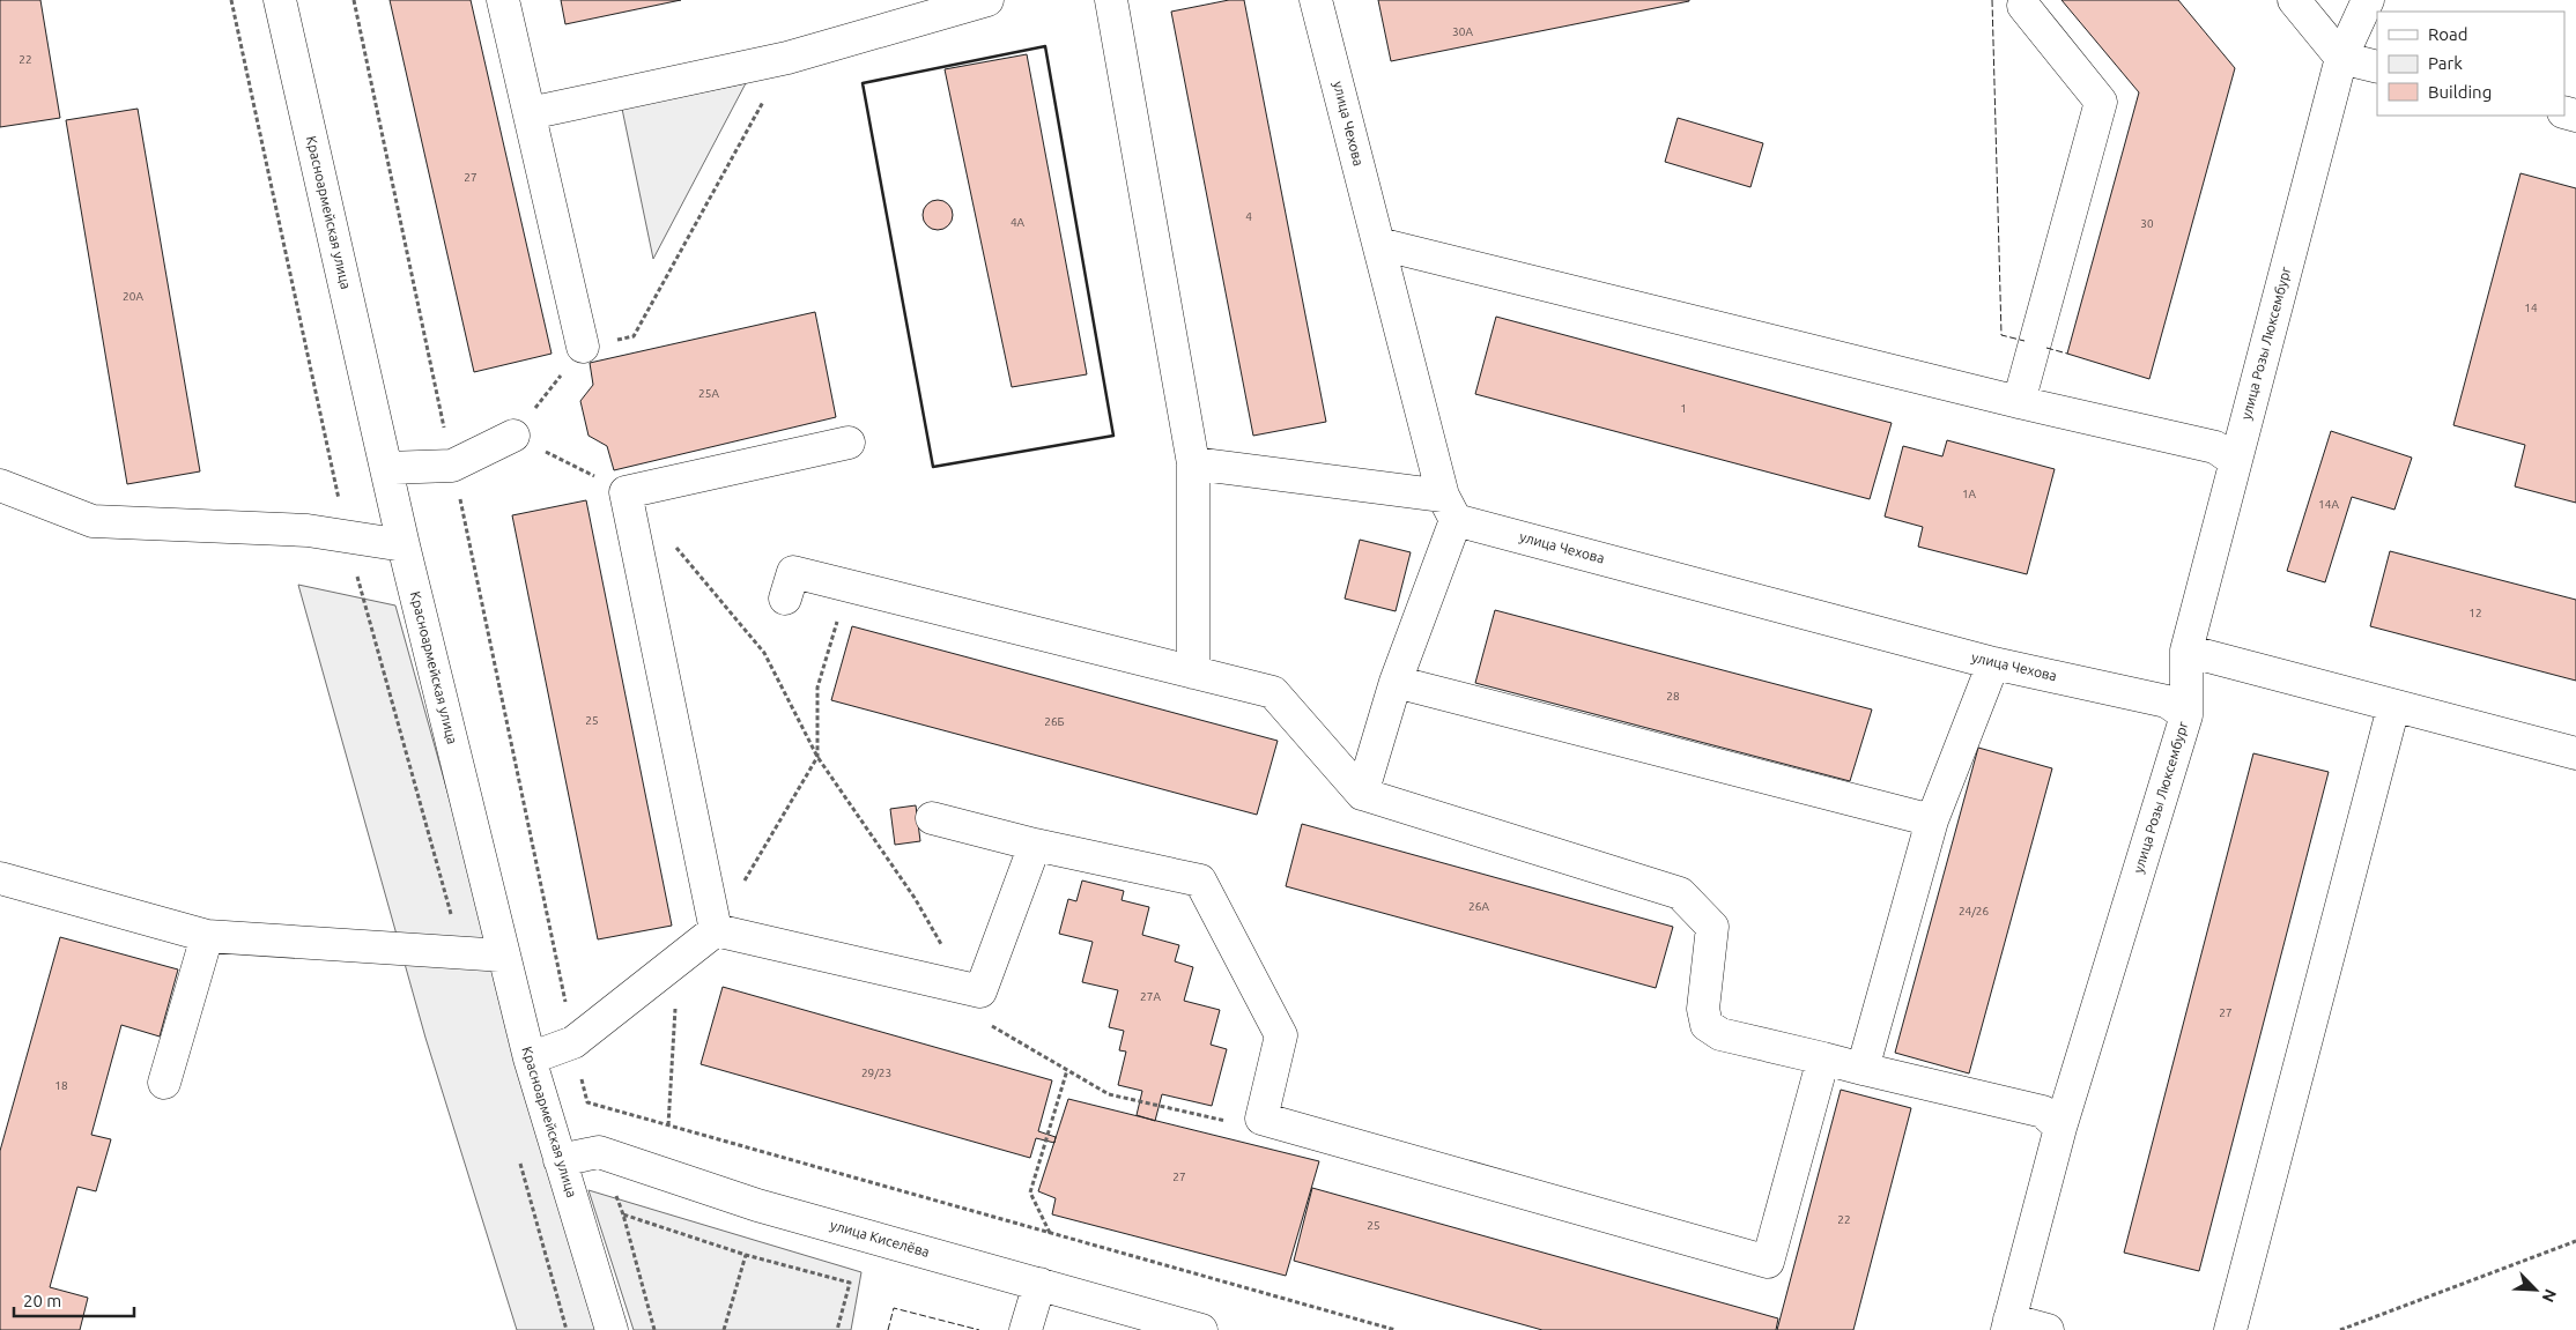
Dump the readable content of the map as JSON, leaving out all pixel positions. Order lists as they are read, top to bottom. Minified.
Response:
{"streets":{"street":["улица Чехова","Красноармейская улица","улица Розы Люксембург","улица Киселёва"]},"crossings":[["улица Чехова","улица Розы Люксембург"],["Красноармейская улица","улица Киселёва"]],"house_numbers":["30А","22","27","4","4А","30","20А","14","25А","1","1А","14А","12","28","25","26Б","26А","24/26","27А","27","29/23","18","27","22","25"],"legend":["Road","Park","Building"],"scale_bar":"20 m","north":"bottom right"}
